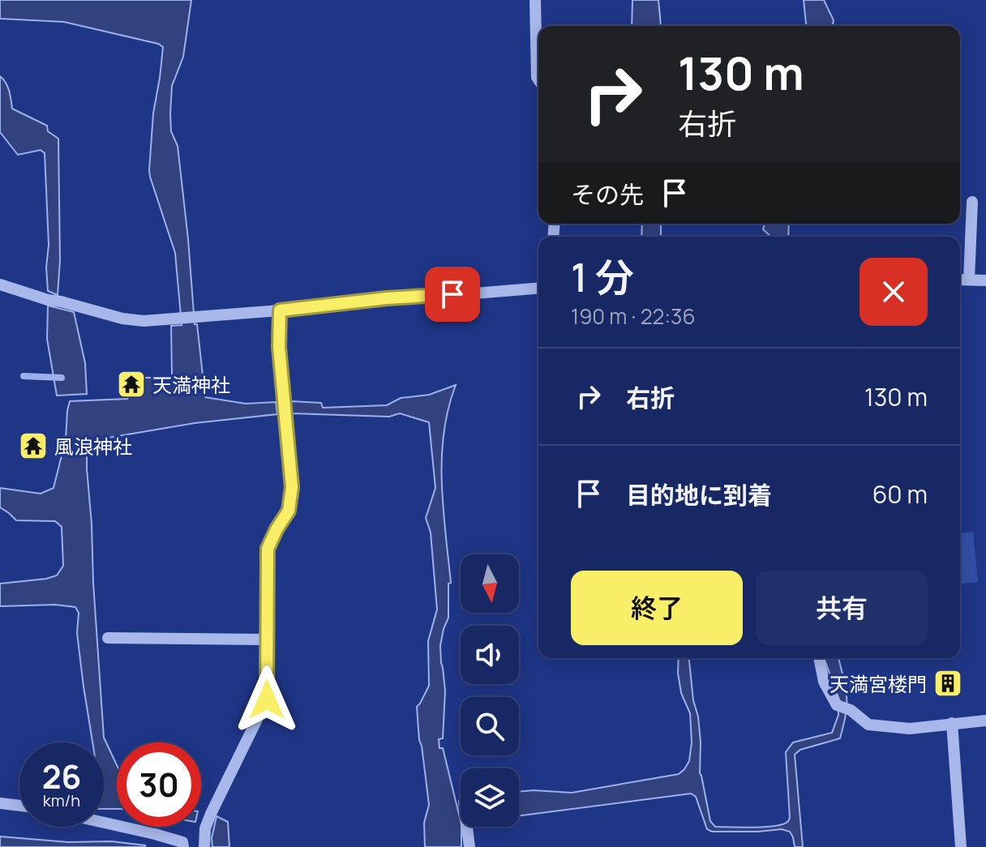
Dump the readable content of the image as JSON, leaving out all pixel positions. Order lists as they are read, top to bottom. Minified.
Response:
{"places":{"temple":["天満神社","風浪神社"],"building":["天満宮楼門"]},"north":"bottom","page":{"turn":["130 m","右折"],"then":"その先","heading":["1 分","190 m · 22:36"],"list":[{"name":"右折","value":"130 m"},{"name":"目的地に到着","value":"60 m"}],"buttons":["終了","共有"],"speed":"26 km/h","limit":"30"}}
